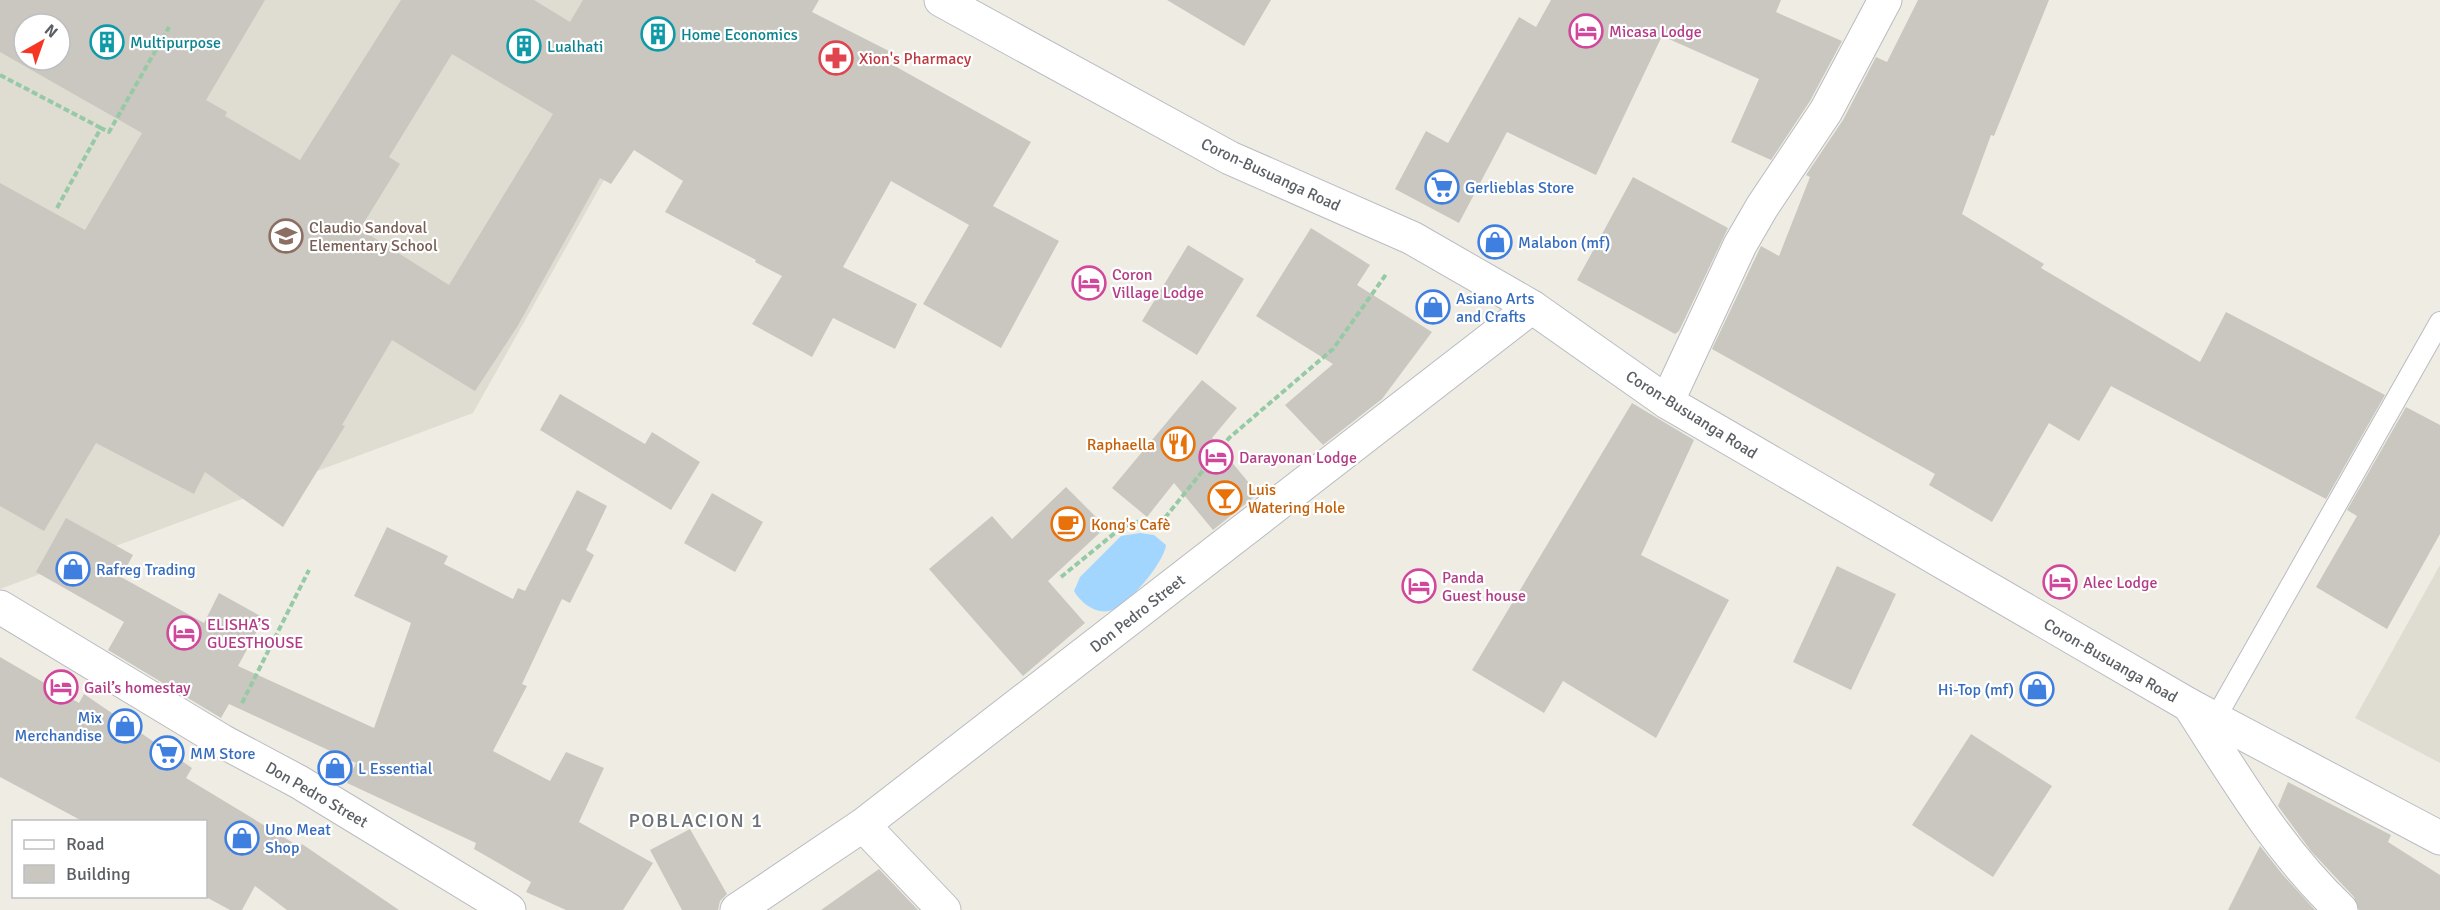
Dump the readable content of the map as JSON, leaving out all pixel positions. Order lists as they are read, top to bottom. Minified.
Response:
{"streets":{"street":["Coron-Busuanga Road","Don Pedro Street"]},"crossings":[["Coron-Busuanga Road","Don Pedro Street"]],"districts":["POBLACION 1"],"places":{"hotel":["Micasa Lodge","Coron Village Lodge","Darayonan Lodge","Alec Lodge","Panda Guest house","ELISHA’S GUESTHOUSE","Gail’s homestay"],"building":["Home Economics","Multipurpose","Lualhati"],"pharmacy":["Xion's Pharmacy"],"supermarket":["Gerlieblas Store","MM Store"],"school or university":["Claudio Sandoval Elementary School"],"shop":["Malabon (mf)","Asiano Arts and Crafts","Rafreg Trading","Hi-Top (mf)","Mix Merchandise","L Essential","Uno Meat Shop"],"restaurant":["Raphaella"],"bar":["Luis Watering Hole"],"cafe":["Kong's Cafè"]},"legend":["Road","Building"],"north":"top right"}
